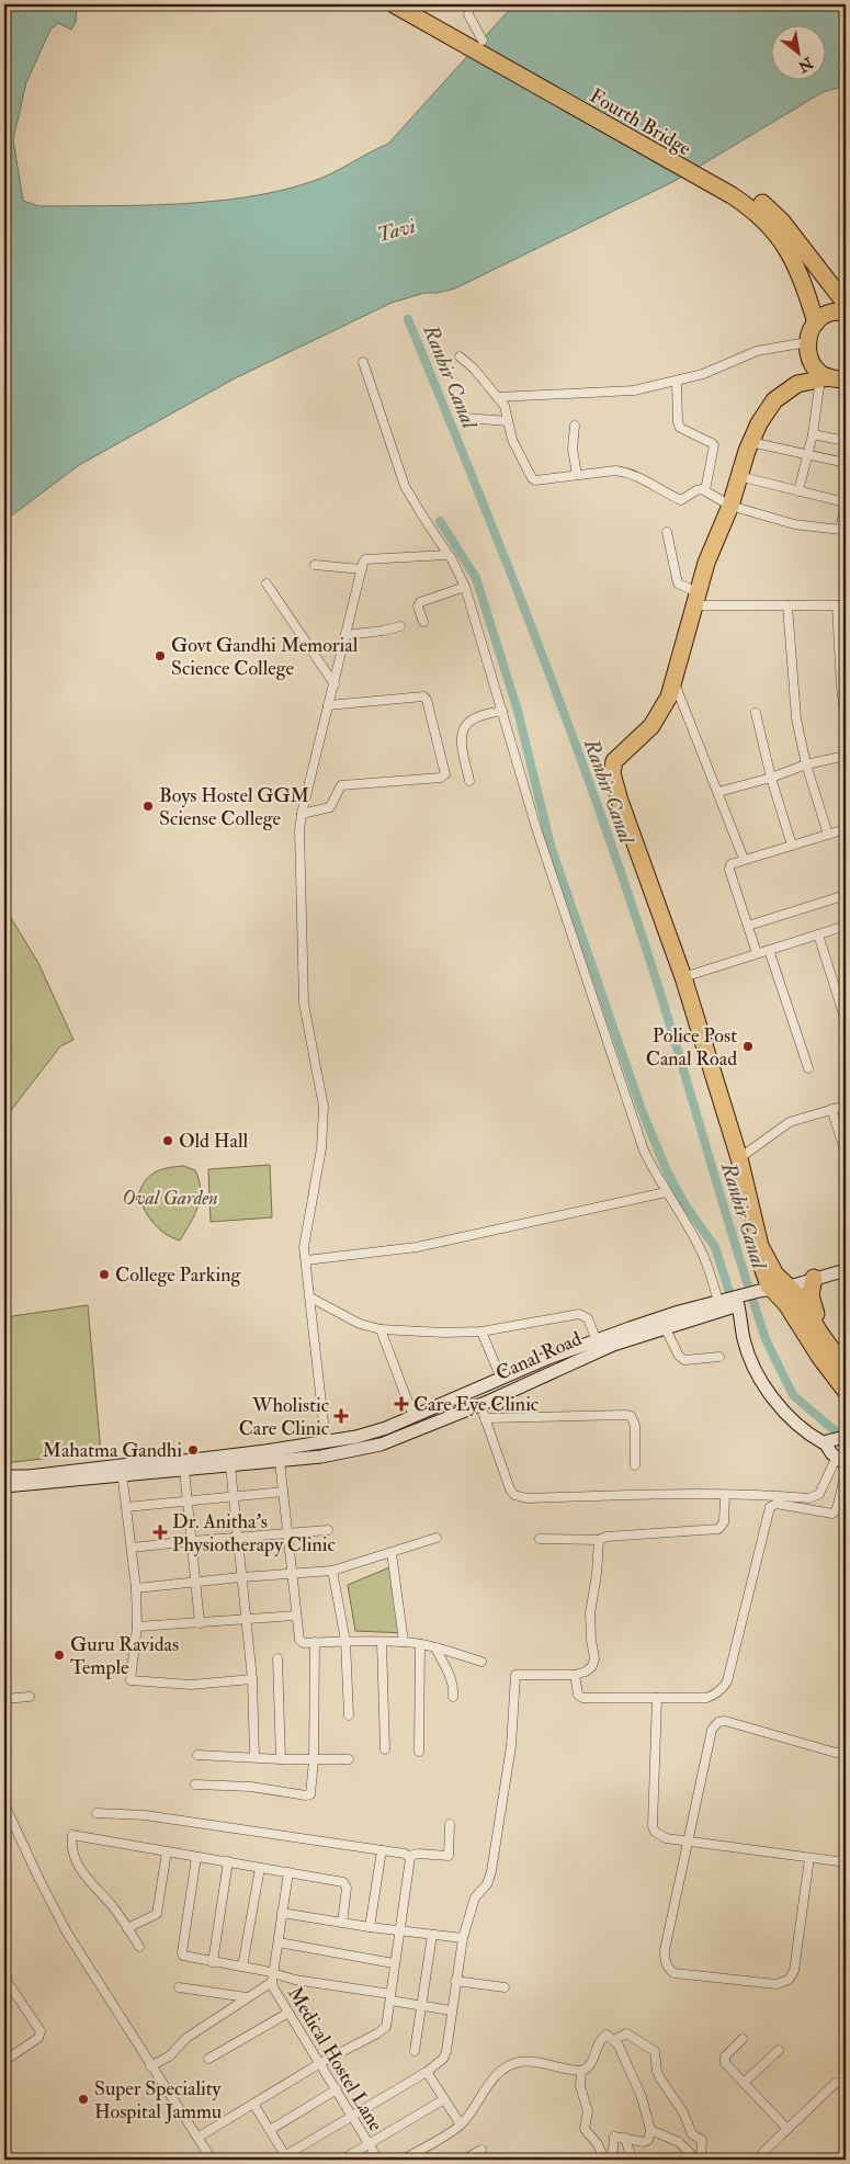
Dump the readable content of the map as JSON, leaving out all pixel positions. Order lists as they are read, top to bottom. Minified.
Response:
{"streets":{"highway":["Fourth Bridge"],"main road":["Canal Road"],"street":["Medical Hostel Lane"]},"water":["Tavi","Ranbir Canal"],"parks":["Oval Garden"],"places":{"other":["Govt Gandhi Memorial Science College","Boys Hostel GGM Sciense College","Police Post Canal Road","Old Hall","College Parking","Mahatma Gandhi","Guru Ravidas Temple","Super Speciality Hospital Jammu"],"health":["Care Eye Clinic","Wholistic Care Clinic","Dr. Anitha's Physiotherapy Clinic"]},"north":"bottom right"}
